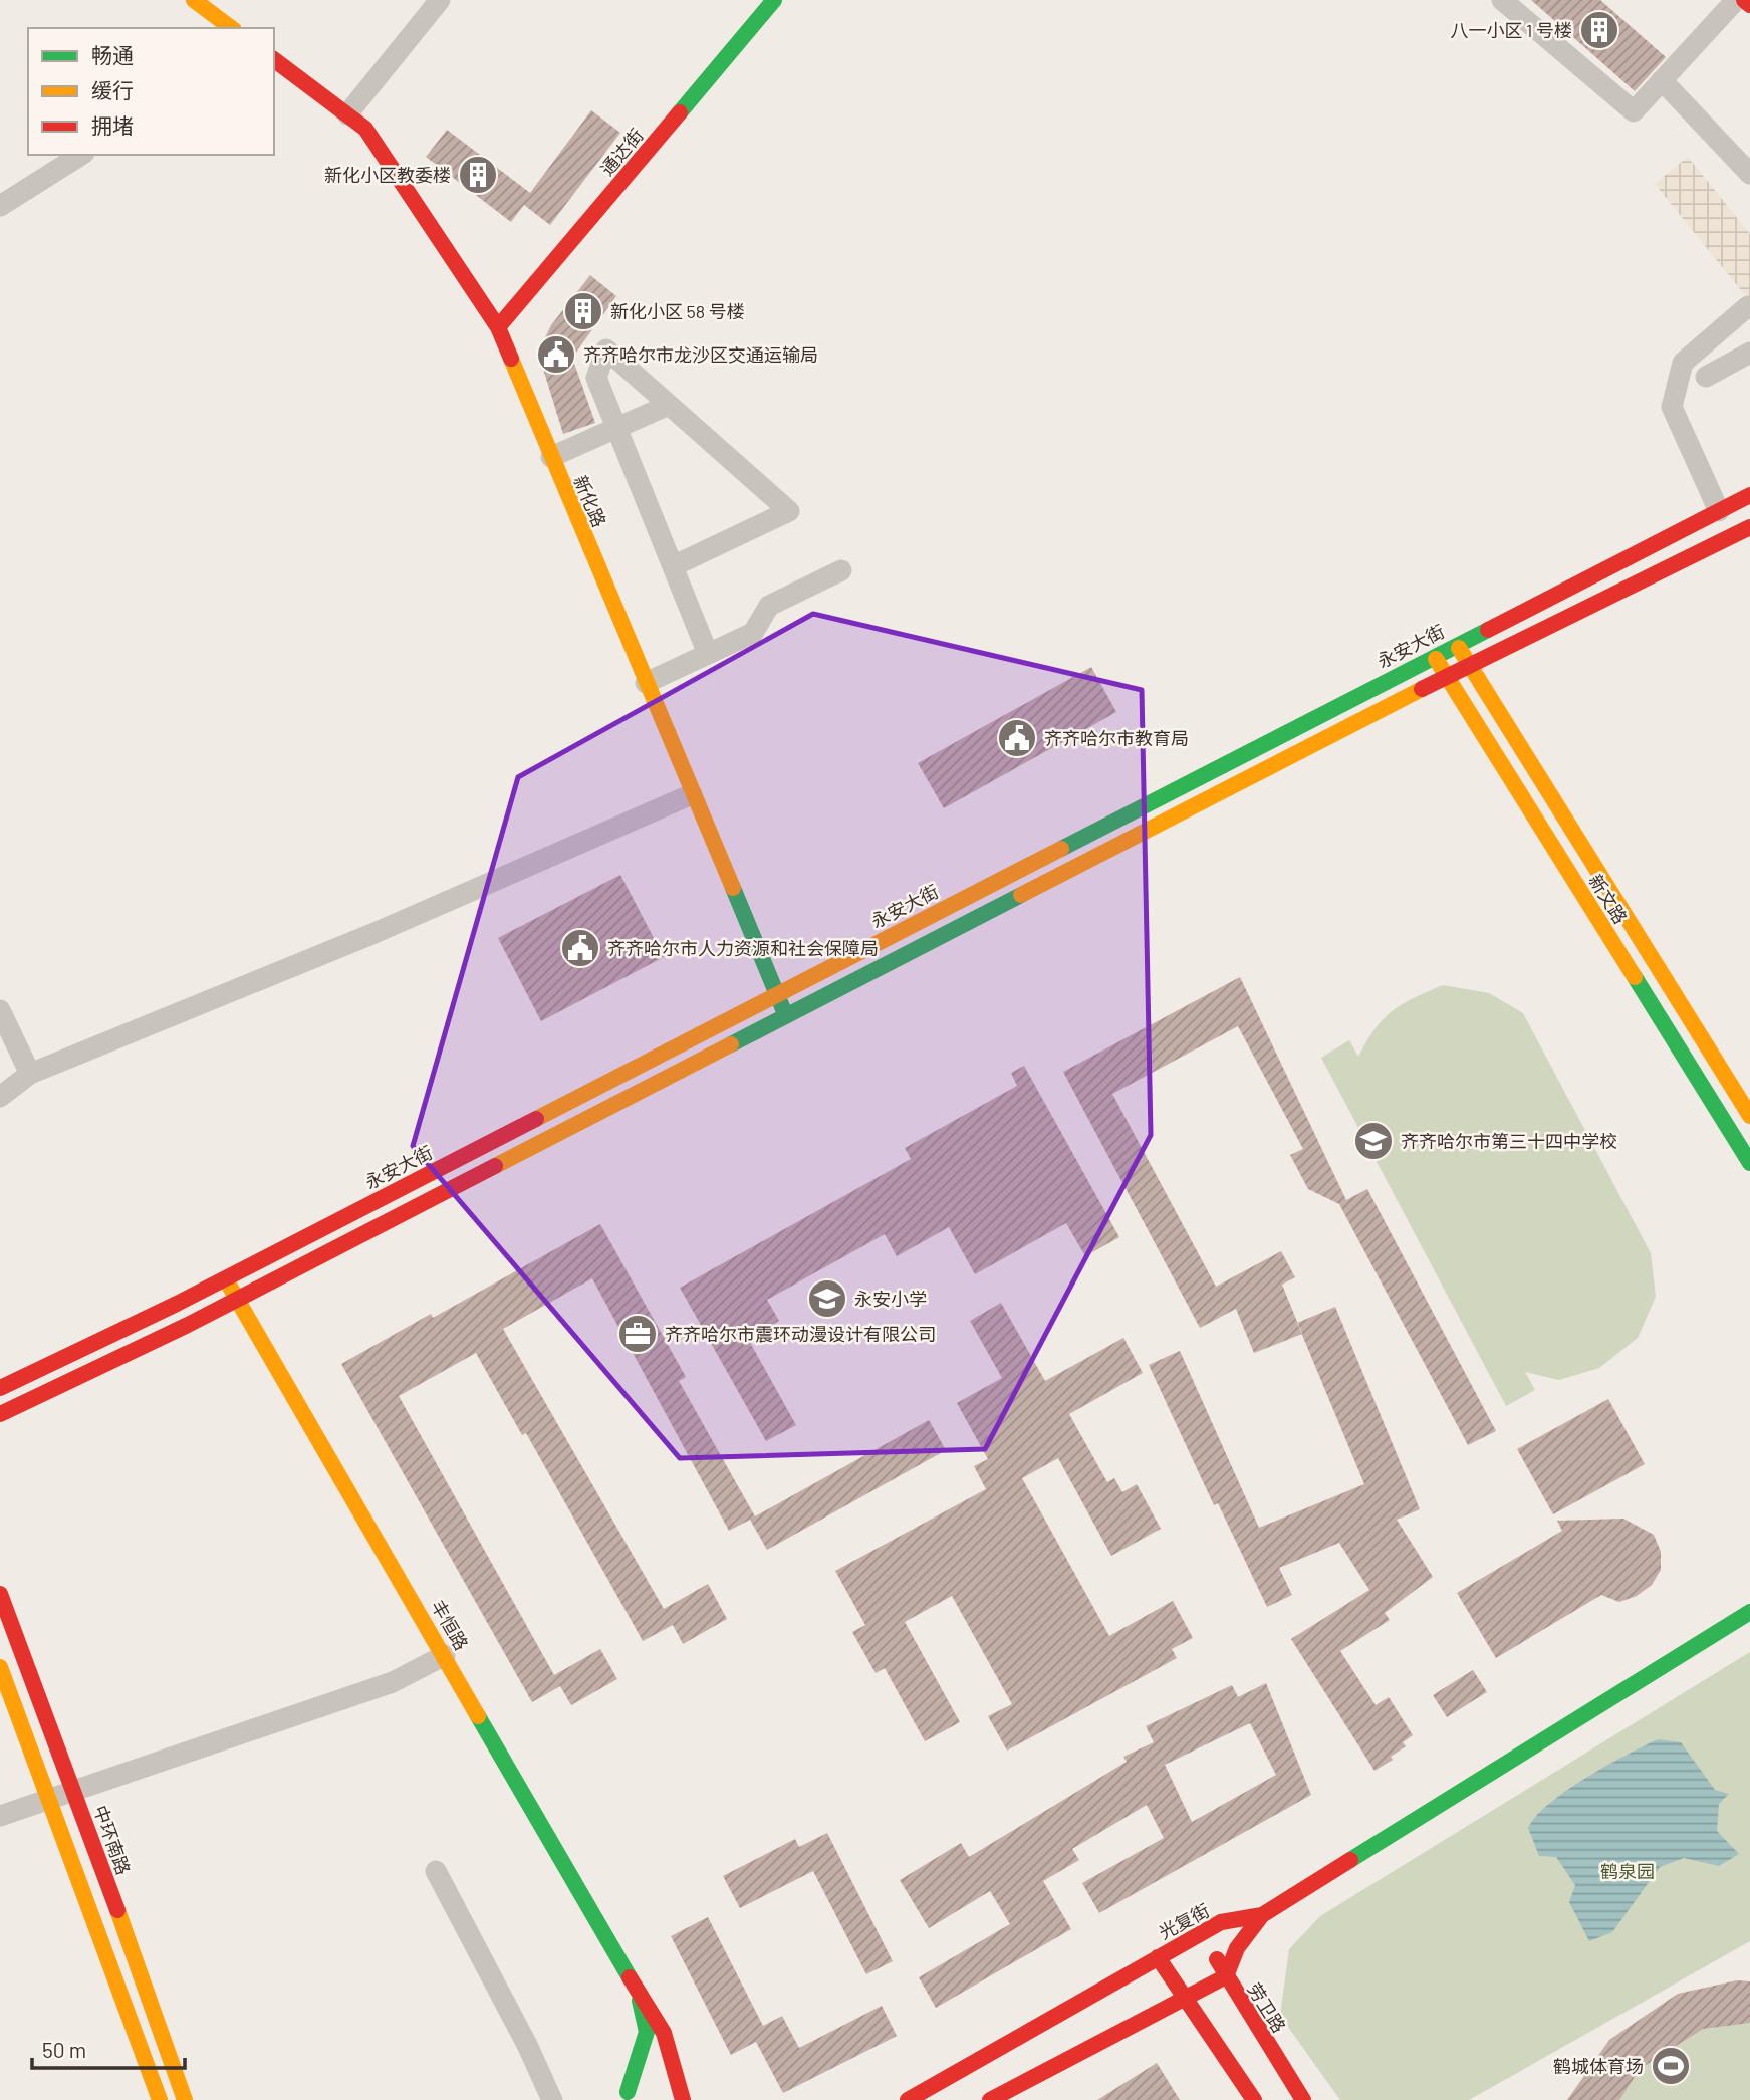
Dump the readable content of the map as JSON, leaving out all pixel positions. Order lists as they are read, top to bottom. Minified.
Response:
{"streets":{"main road":["通达街","新化路","永安大街","新文路","丰恒路","中环南路","光复街","劳卫路"]},"crossings":[["通达街","新化路"],["新化路","永安大街"],["永安大街","新文路"],["永安大街","丰恒路"],["光复街","劳卫路"]],"parks":["鹤泉园"],"places":{"building":["八一小区 1 号楼","新化小区教委楼","新化小区 58 号楼"],"public building":["齐齐哈尔市龙沙区交通运输局","齐齐哈尔市教育局","齐齐哈尔市人力资源和社会保障局"],"school or university":["齐齐哈尔市第三十四中学校","永安小学"],"office":["齐齐哈尔市震环动漫设计有限公司"],"sports":["鹤城体育场"]},"legend":["畅通","缓行","拥堵"],"scale_bar":"50 m"}
